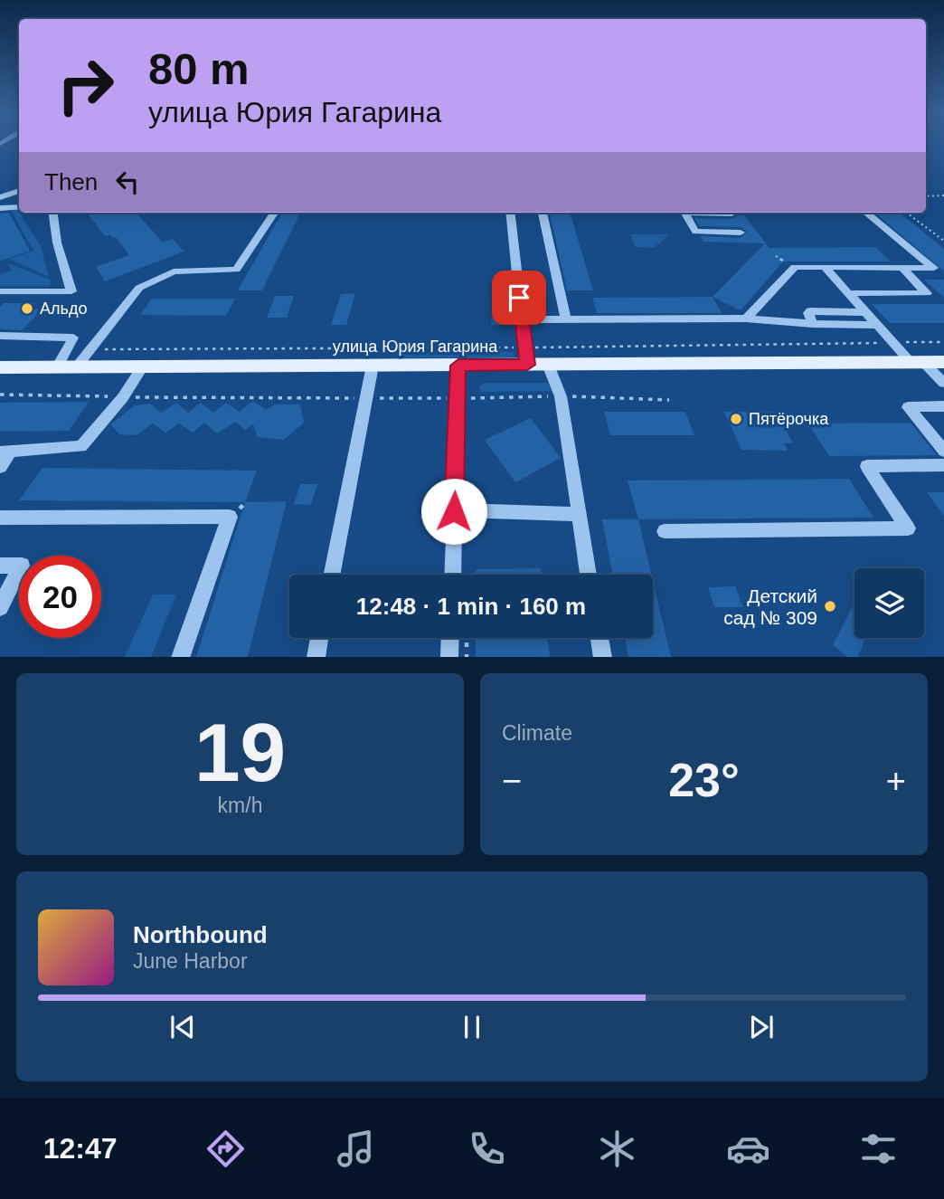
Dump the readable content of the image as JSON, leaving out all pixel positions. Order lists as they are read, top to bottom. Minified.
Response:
{"streets":{"main road":["улица Юрия Гагарина"]},"places":["Альдо","Пятёрочка","Детский сад № 309"],"page":{"turn":["80 m","улица Юрия Гагарина"],"then":"Then","limit":"20","trip":"12:48 · 1 min · 160 m","tile":[["19","km/h"],"Climate"],"heat":["−","23°","+"],"song":["Northbound","June Harbor"],"tabs":"12:47"}}
